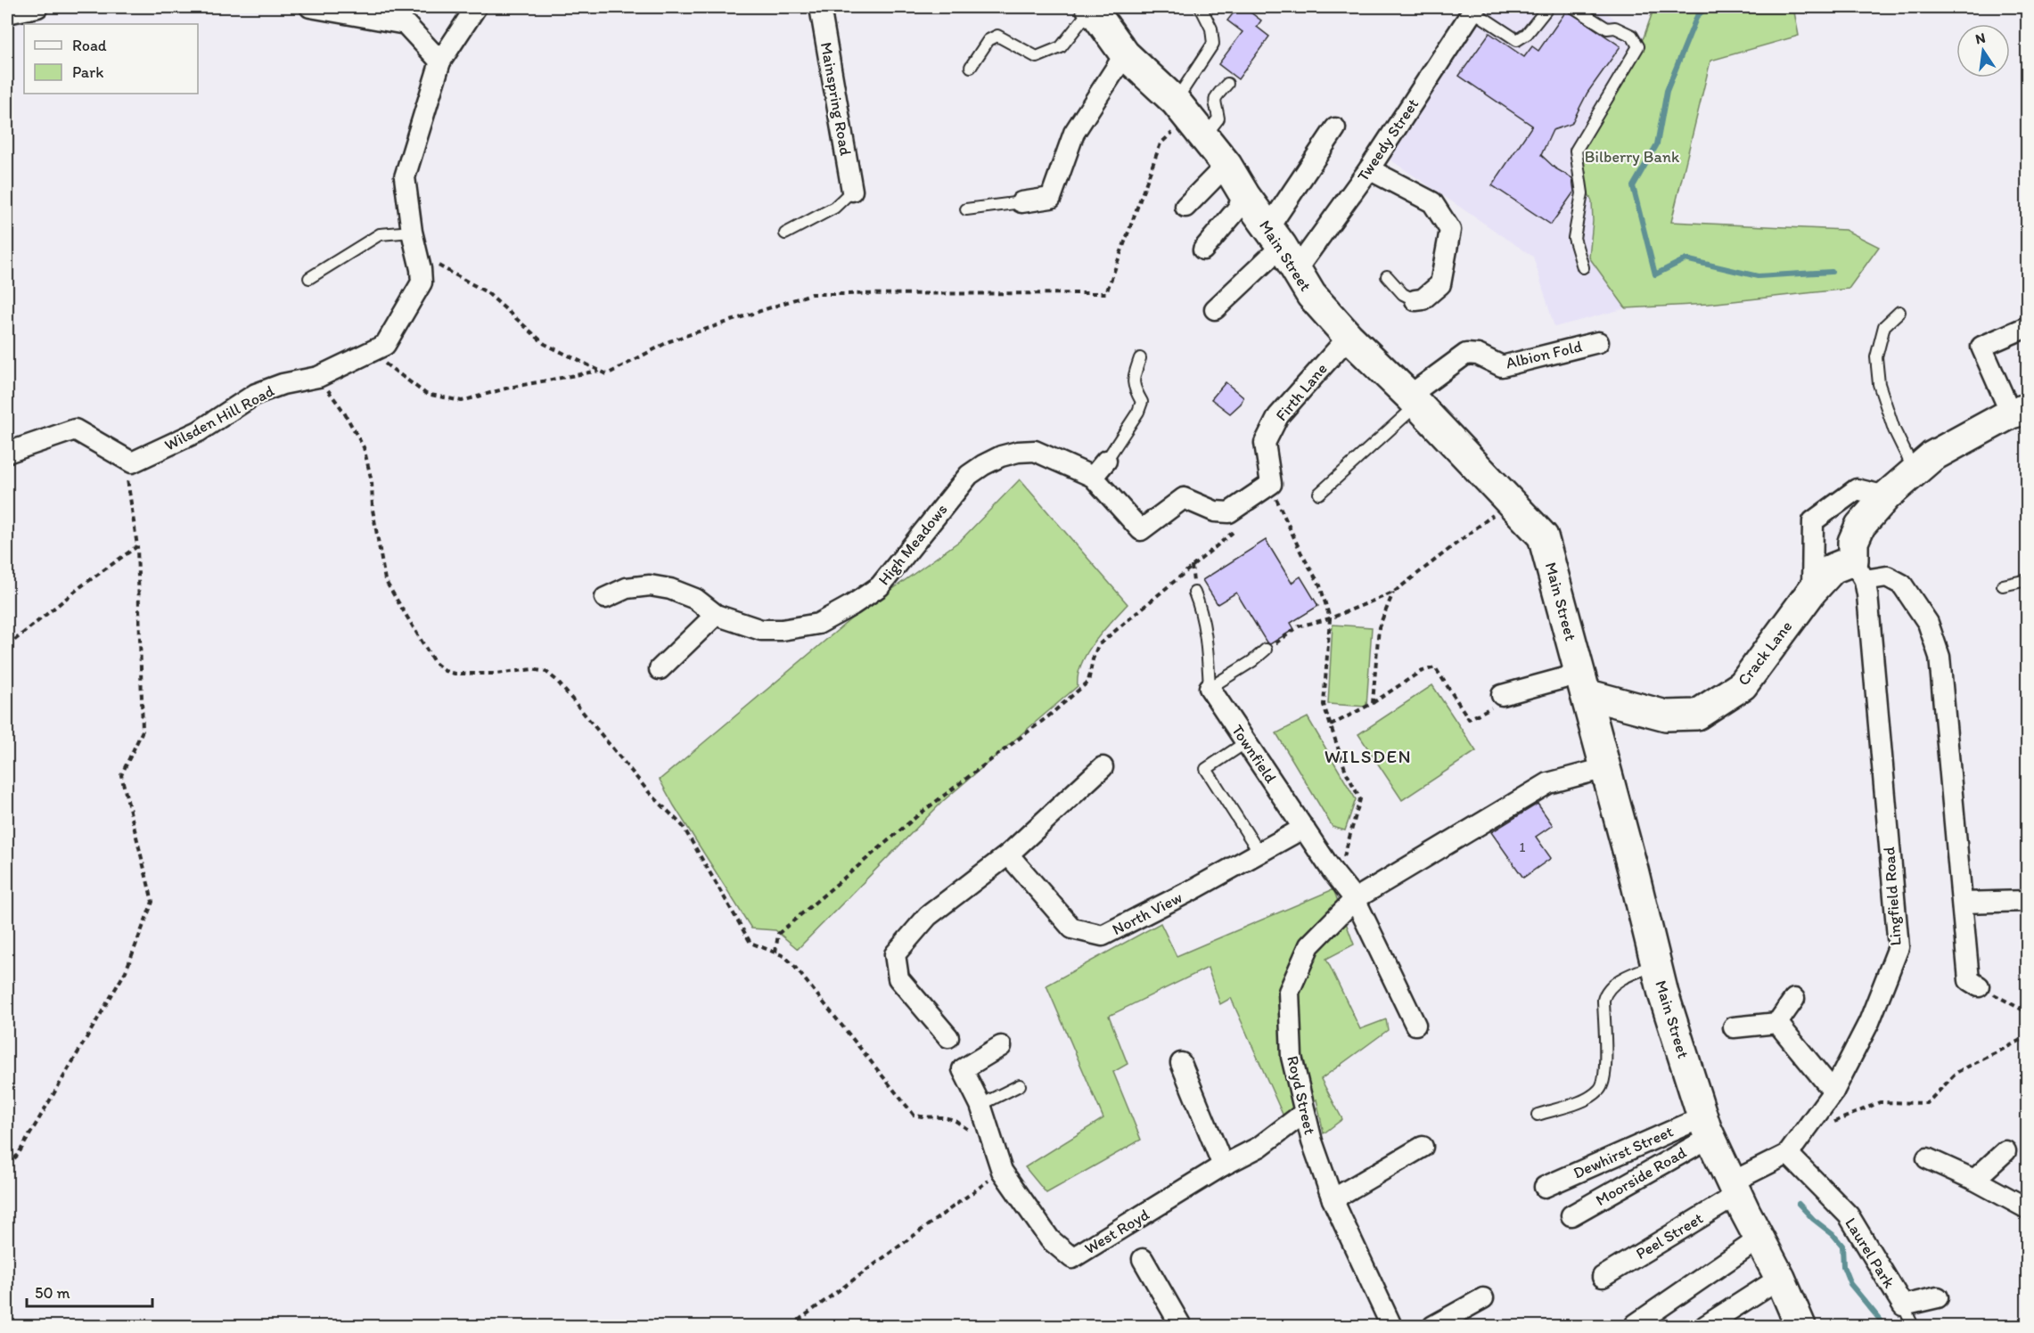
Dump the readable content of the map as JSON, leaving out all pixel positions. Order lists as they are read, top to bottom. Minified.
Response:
{"streets":{"street":["Mainspring Road","Tweedy Street","Main Street","Albion Fold","Firth Lane","Wilsden Hill Road","High Meadows","Crack Lane","Townfield","Lingfield Road","North View","Royd Street","Dewhirst Street","Moorside Road","West Royd","Peel Street","Laurel Park"]},"crossings":[["Tweedy Street","Main Street"],["Main Street","Albion Fold"],["Main Street","Firth Lane"],["Main Street","Crack Lane"],["Main Street","Lingfield Road"],["Main Street","Royd Street"],["Main Street","Dewhirst Street"],["Main Street","Moorside Road"],["Main Street","Peel Street"],["Crack Lane","Lingfield Road"],["Townfield","North View"],["Townfield","Royd Street"],["Lingfield Road","Peel Street"],["Lingfield Road","Laurel Park"],["Royd Street","West Royd"],["Dewhirst Street","Moorside Road"]],"districts":["WILSDEN"],"parks":["Bilberry Bank"],"house_numbers":["1"],"legend":["Road","Park"],"scale_bar":"50 m","north":"top"}
